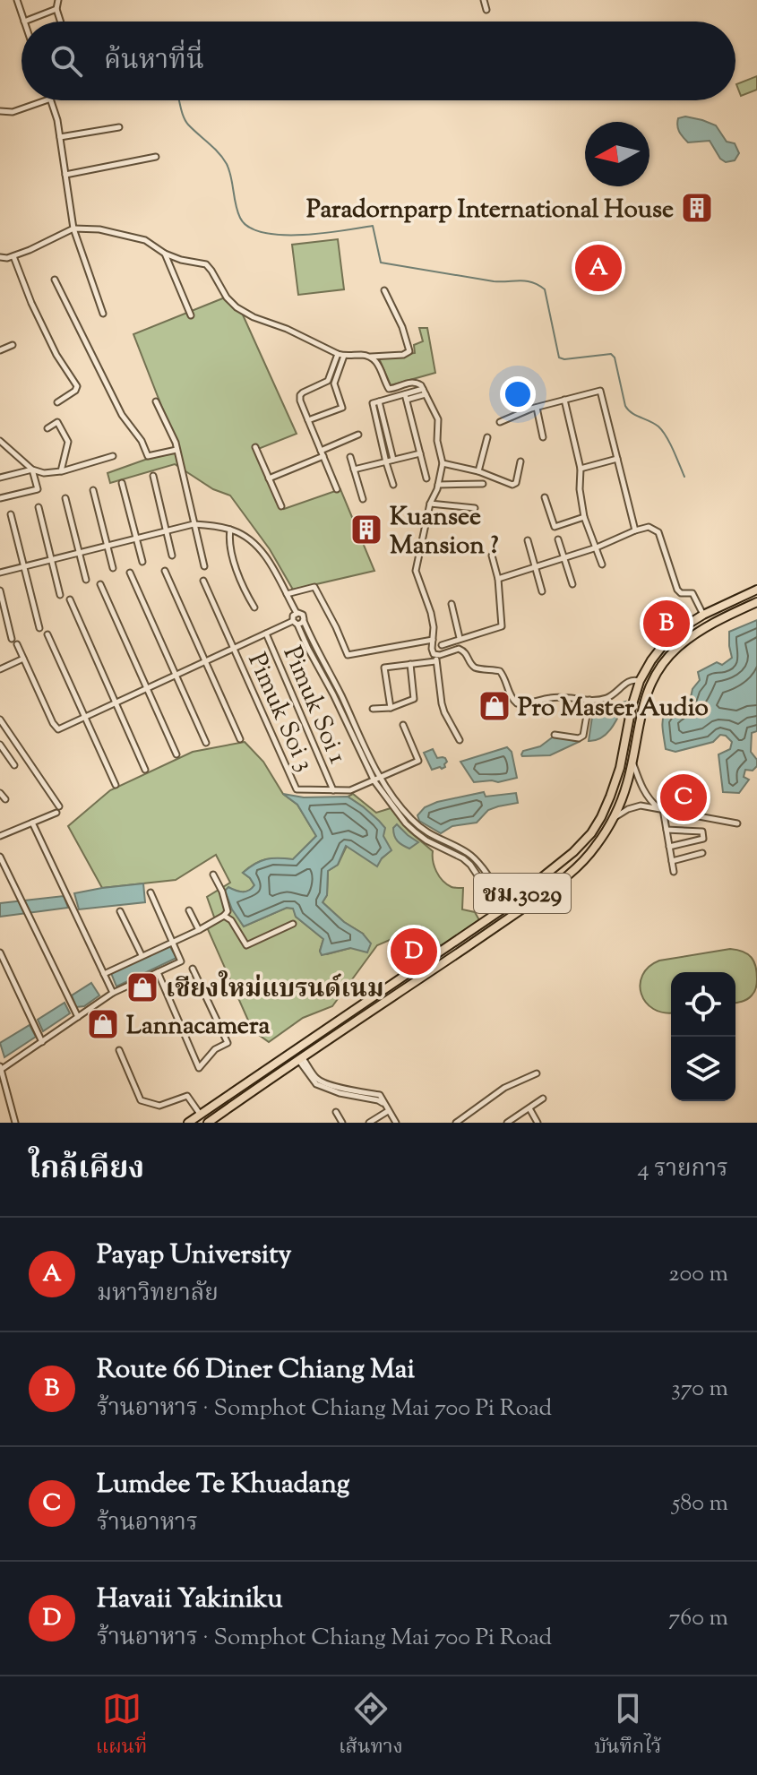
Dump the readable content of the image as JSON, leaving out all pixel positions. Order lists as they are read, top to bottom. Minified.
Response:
{"streets":{"main road":["ชม.3029"],"street":["Pimuk Soi 1","Pimuk Soi 3"]},"crossings":[["Pimuk Soi 1","Pimuk Soi 3"]],"places":{"building":["Paradornparp International House","Kuansee Mansion ?"],"shop":["Pro Master Audio","เชียงใหม่แบรนด์เนม","Lannacamera"]},"north":"left","page":{"search":"ค้นหาที่นี่","pins":["A","B","C","D"],"heading":["ใกล้เคียง","4 รายการ"],"list":[{"mark":"A","name":"Payap University","note":"มหาวิทยาลัย","value":"200 m"},{"mark":"B","name":"Route 66 Diner Chiang Mai","note":"ร้านอาหาร · Somphot Chiang Mai 700 Pi Road","value":"370 m"},{"mark":"C","name":"Lumdee Te Khuadang","note":"ร้านอาหาร","value":"580 m"},{"mark":"D","name":"Havaii Yakiniku","note":"ร้านอาหาร · Somphot Chiang Mai 700 Pi Road","value":"760 m"}],"nav":["แผนที่","เส้นทาง","บันทึกไว้"]}}
